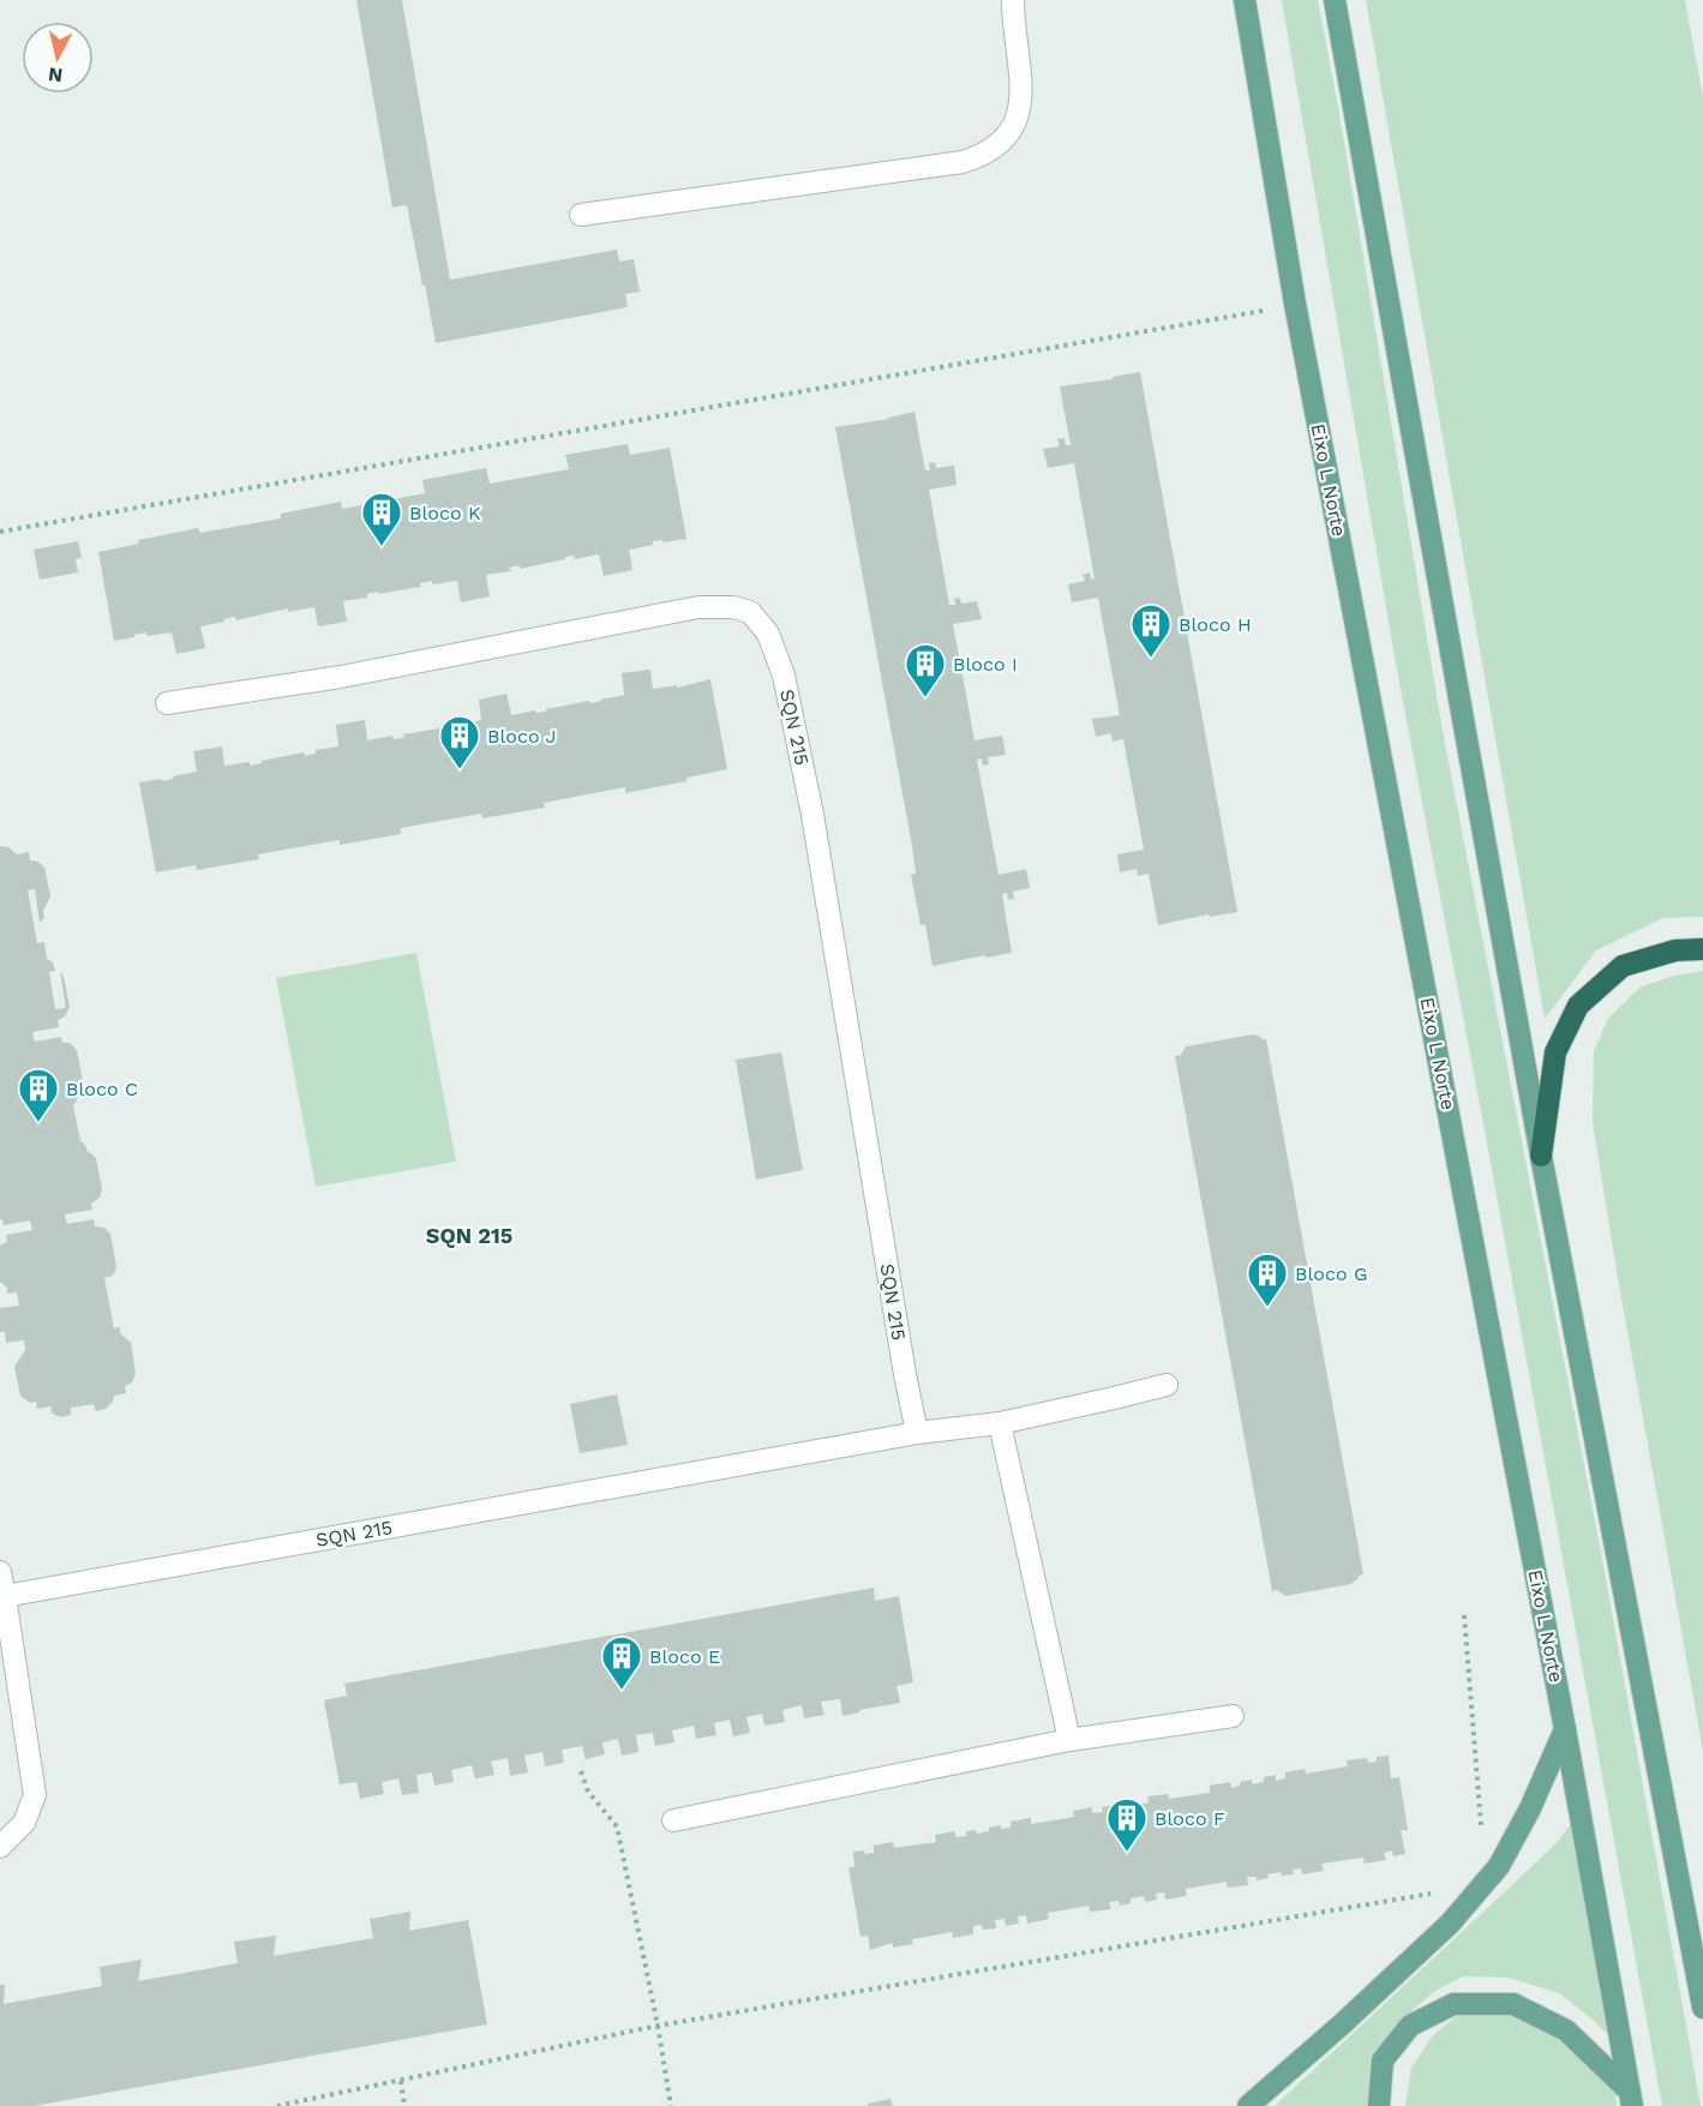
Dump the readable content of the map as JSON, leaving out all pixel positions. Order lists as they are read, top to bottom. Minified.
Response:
{"streets":{"main road":["Eixo L Norte"],"street":["SQN 215"]},"districts":["SQN 215"],"places":{"building":["Bloco K","Bloco H","Bloco I","Bloco J","Bloco C","Bloco G","Bloco E","Bloco F"]},"north":"bottom"}
